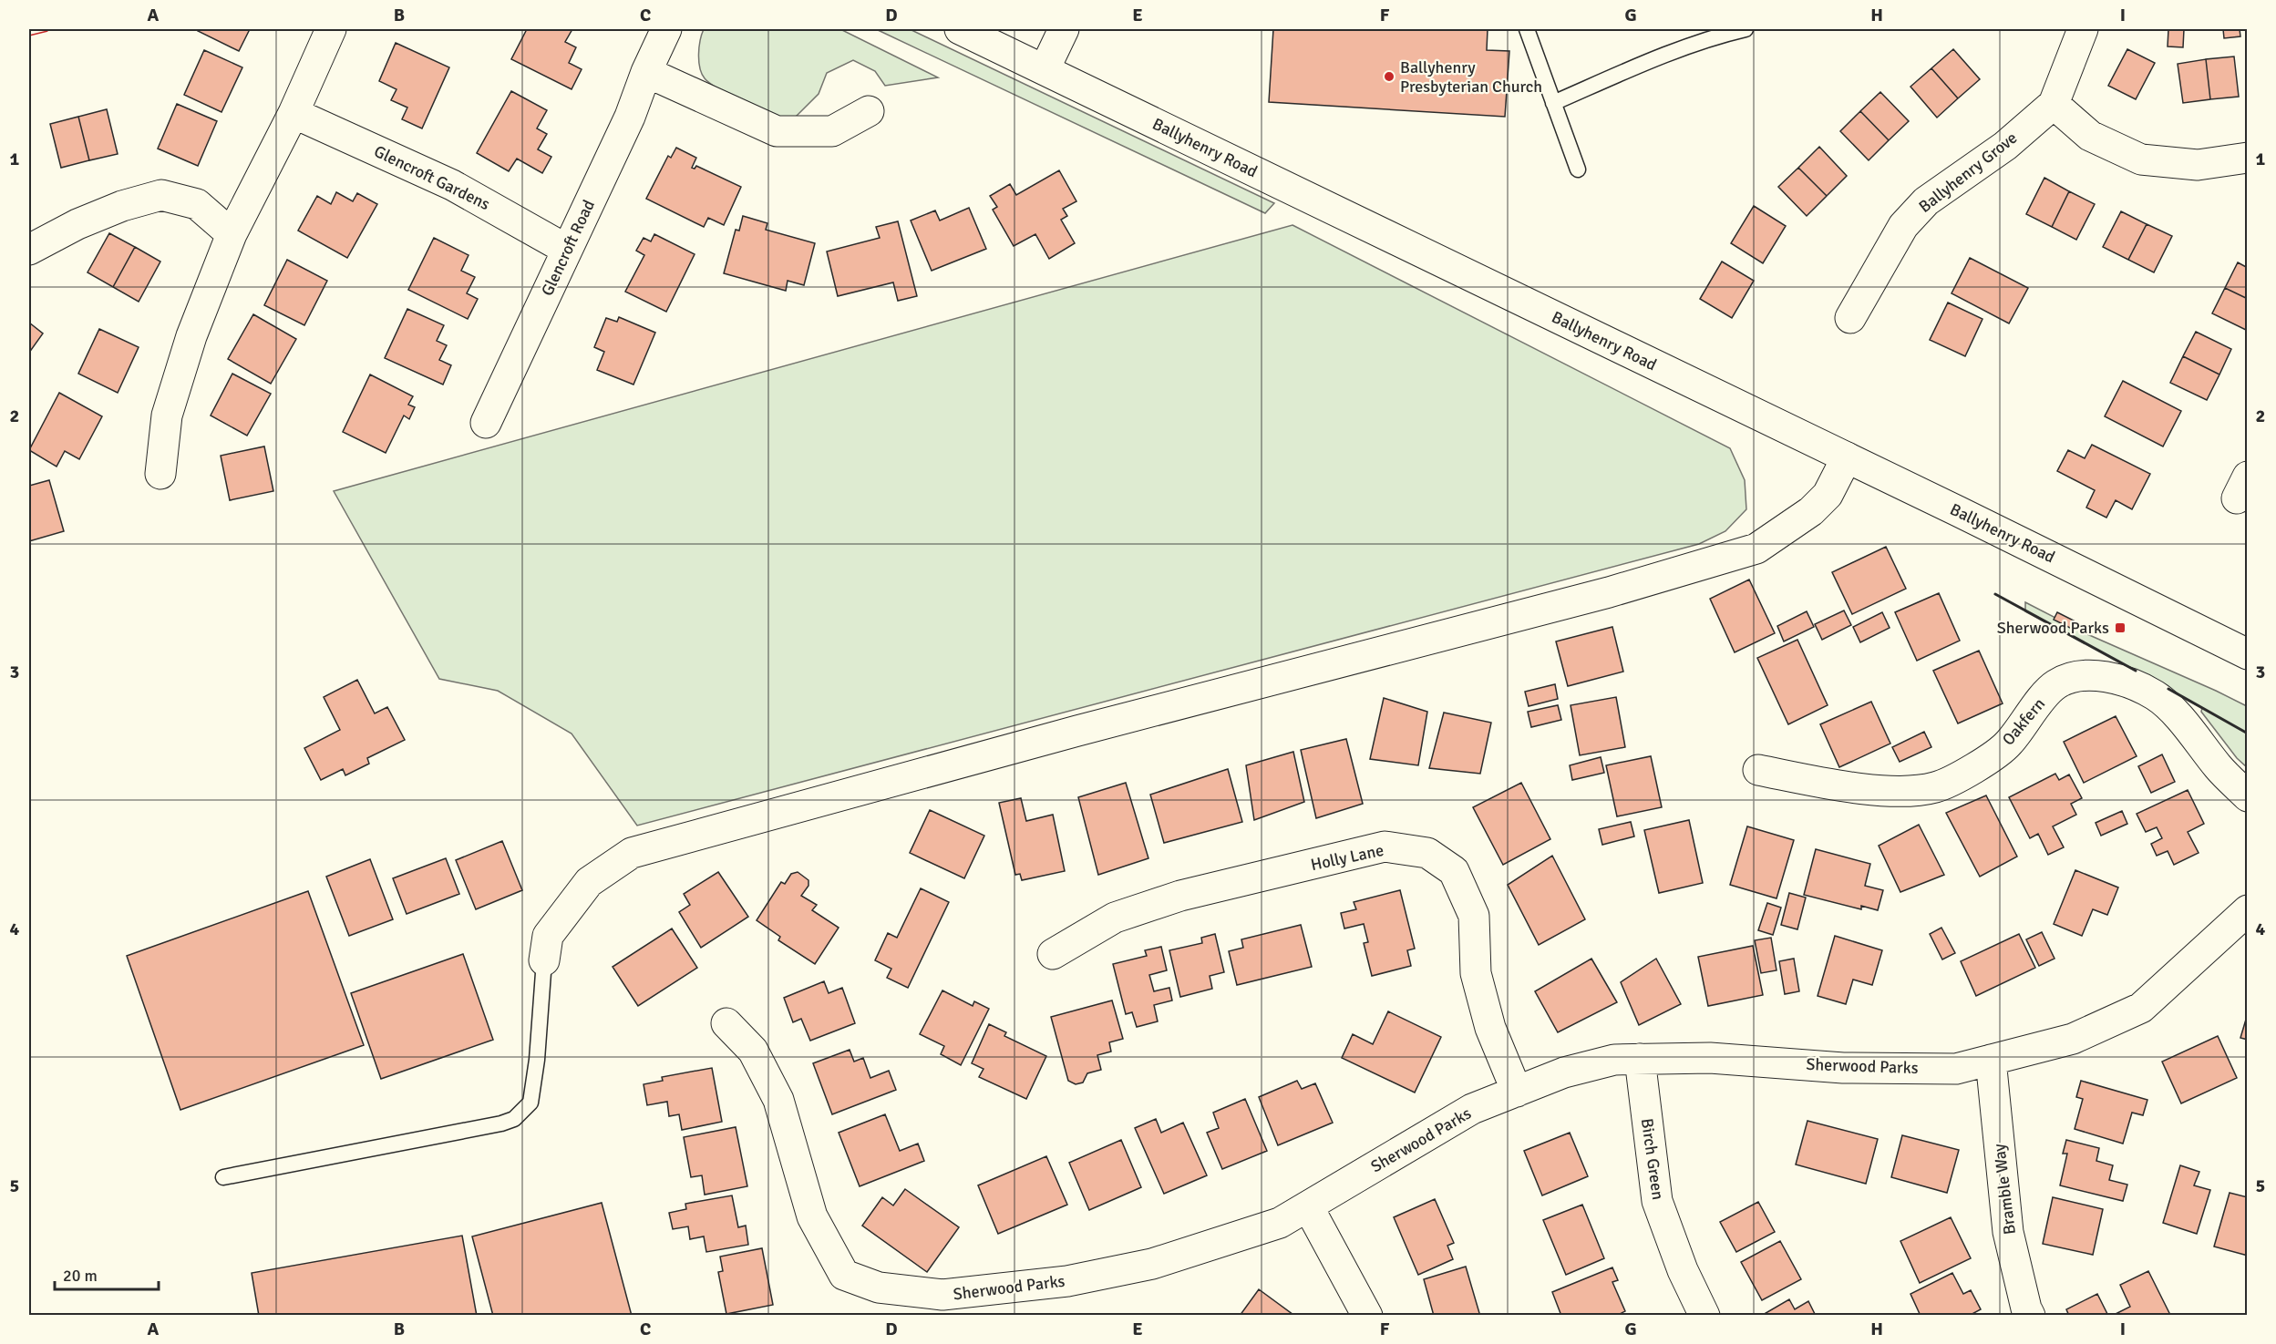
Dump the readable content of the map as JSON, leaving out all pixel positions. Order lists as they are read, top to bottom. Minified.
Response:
{"streets":{"street":["Ballyhenry Road","Ballyhenry Grove","Glencroft Gardens","Glencroft Road","Oakfern","Holly Lane","Sherwood Parks","Birch Green","Bramble Way"]},"crossings":[["Glencroft Gardens","Glencroft Road"],["Holly Lane","Sherwood Parks"],["Sherwood Parks","Birch Green"],["Sherwood Parks","Bramble Way"]],"places":{"other":["Ballyhenry Presbyterian Church"],"transit":["Sherwood Parks"]},"scale_bar":"20 m","grid":{"columns":["A","B","C","D","E","F","G","H","I"],"rows":["1","2","3","4","5"]}}
